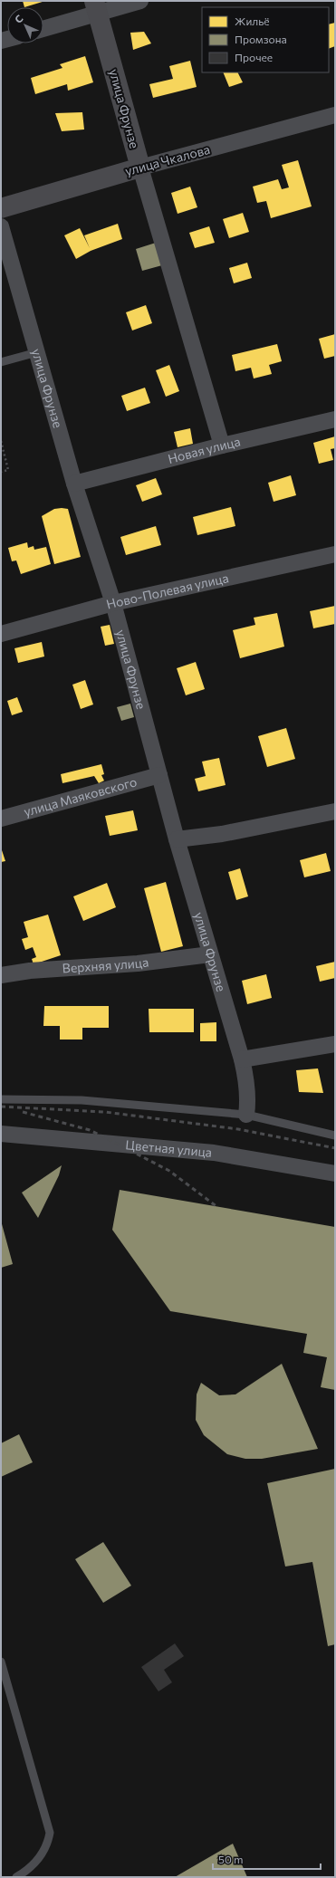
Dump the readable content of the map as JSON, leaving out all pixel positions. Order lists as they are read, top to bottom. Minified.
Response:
{"streets":{"street":["улица Фрунзе","улица Чкалова","Новая улица","Ново-Полевая улица","улица Маяковского","Верхняя улица","Цветная улица"]},"crossings":[["улица Фрунзе","улица Чкалова"],["улица Фрунзе","Новая улица"],["улица Фрунзе","Ново-Полевая улица"],["улица Фрунзе","улица Маяковского"],["улица Фрунзе","Верхняя улица"]],"legend":["Жильё","Промзона","Прочее"],"scale_bar":"50 m","north":"top left"}
